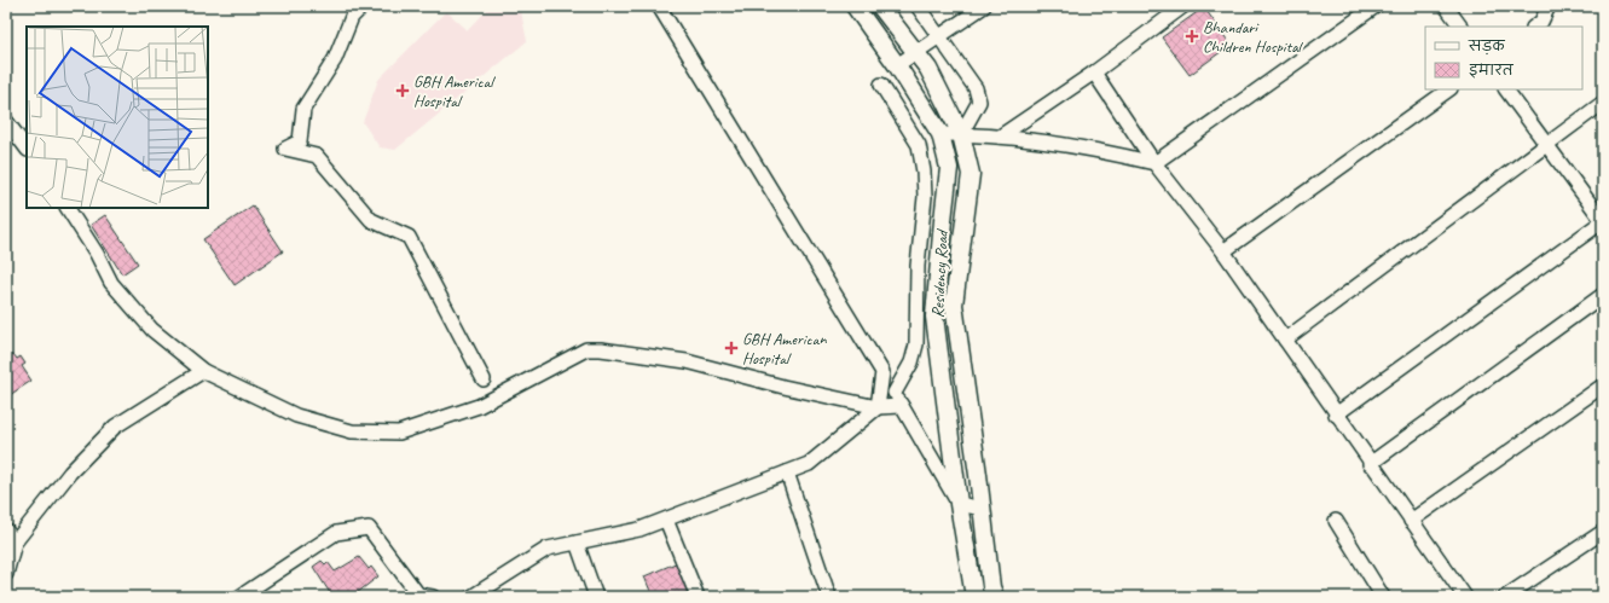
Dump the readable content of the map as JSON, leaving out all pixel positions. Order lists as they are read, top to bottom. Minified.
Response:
{"streets":{"main road":["Residency Road"]},"places":{"health":["Bhandari Children Hospital","GBH Americal Hospital","GBH American Hospital"]},"legend":["सड़क","इमारत"]}
